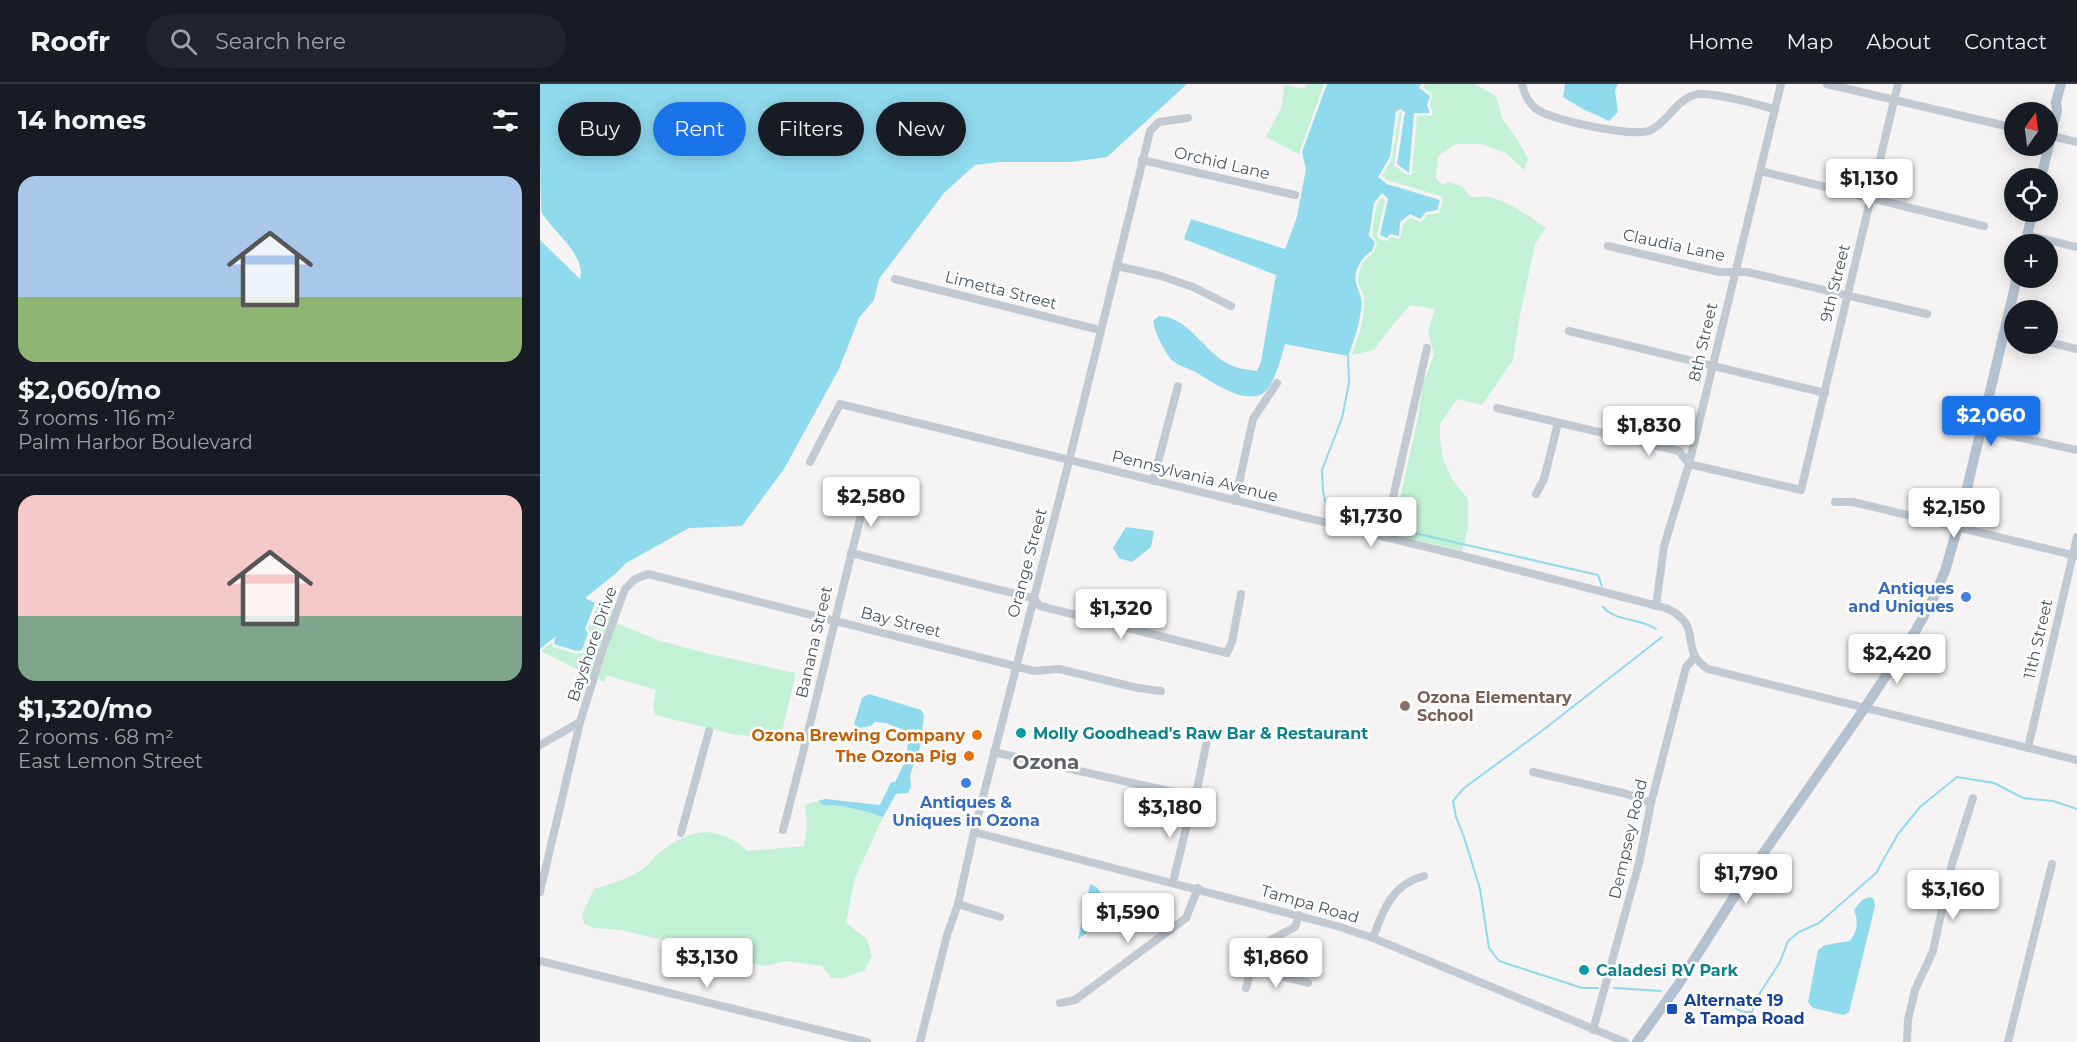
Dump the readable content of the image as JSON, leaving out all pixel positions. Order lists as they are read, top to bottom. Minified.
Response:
{"streets":{"street":["Orchid Lane","Claudia Lane","9th Street","Limetta Street","8th Street","Pennsylvania Avenue","Orange Street","Bay Street","11th Street","Banana Street","Bayshore Drive","Dempsey Road","Tampa Road"]},"crossings":[["Orchid Lane","Orange Street"],["Claudia Lane","9th Street"],["Claudia Lane","8th Street"],["9th Street","8th Street"],["Limetta Street","Orange Street"],["8th Street","Pennsylvania Avenue"],["Pennsylvania Avenue","Orange Street"],["Pennsylvania Avenue","Dempsey Road"],["Orange Street","Bay Street"],["Orange Street","Tampa Road"],["Bay Street","Banana Street"],["Bay Street","Bayshore Drive"],["Dempsey Road","Tampa Road"]],"districts":["Ozona"],"places":{"other":["Antiques and Uniques","Ozona Elementary School","Molly Goodhead's Raw Bar & Restaurant","Ozona Brewing Company","The Ozona Pig","Antiques & Uniques in Ozona","Caladesi RV Park"],"transit":["Alternate 19 & Tampa Road"]},"north":"top","page":{"header":"Roofr","search":"Search here","nav":["Home","Map","About","Contact"],"heading":"14 homes","map_buttons":["+","−"],"chip":["Buy","Rent","Filters","New"],"list":[{"name":"$2,060/mo","note":"3 rooms · 116 m² · Palm Harbor Boulevard"},{"name":"$1,320/mo","note":"2 rooms · 68 m² · East Lemon Street"}],"price":["$1,130","$2,060","$1,830","$2,580","$2,150","$1,730","$1,320","$2,420","$3,180","$1,790","$3,160","$1,590","$3,130","$1,860"]}}
